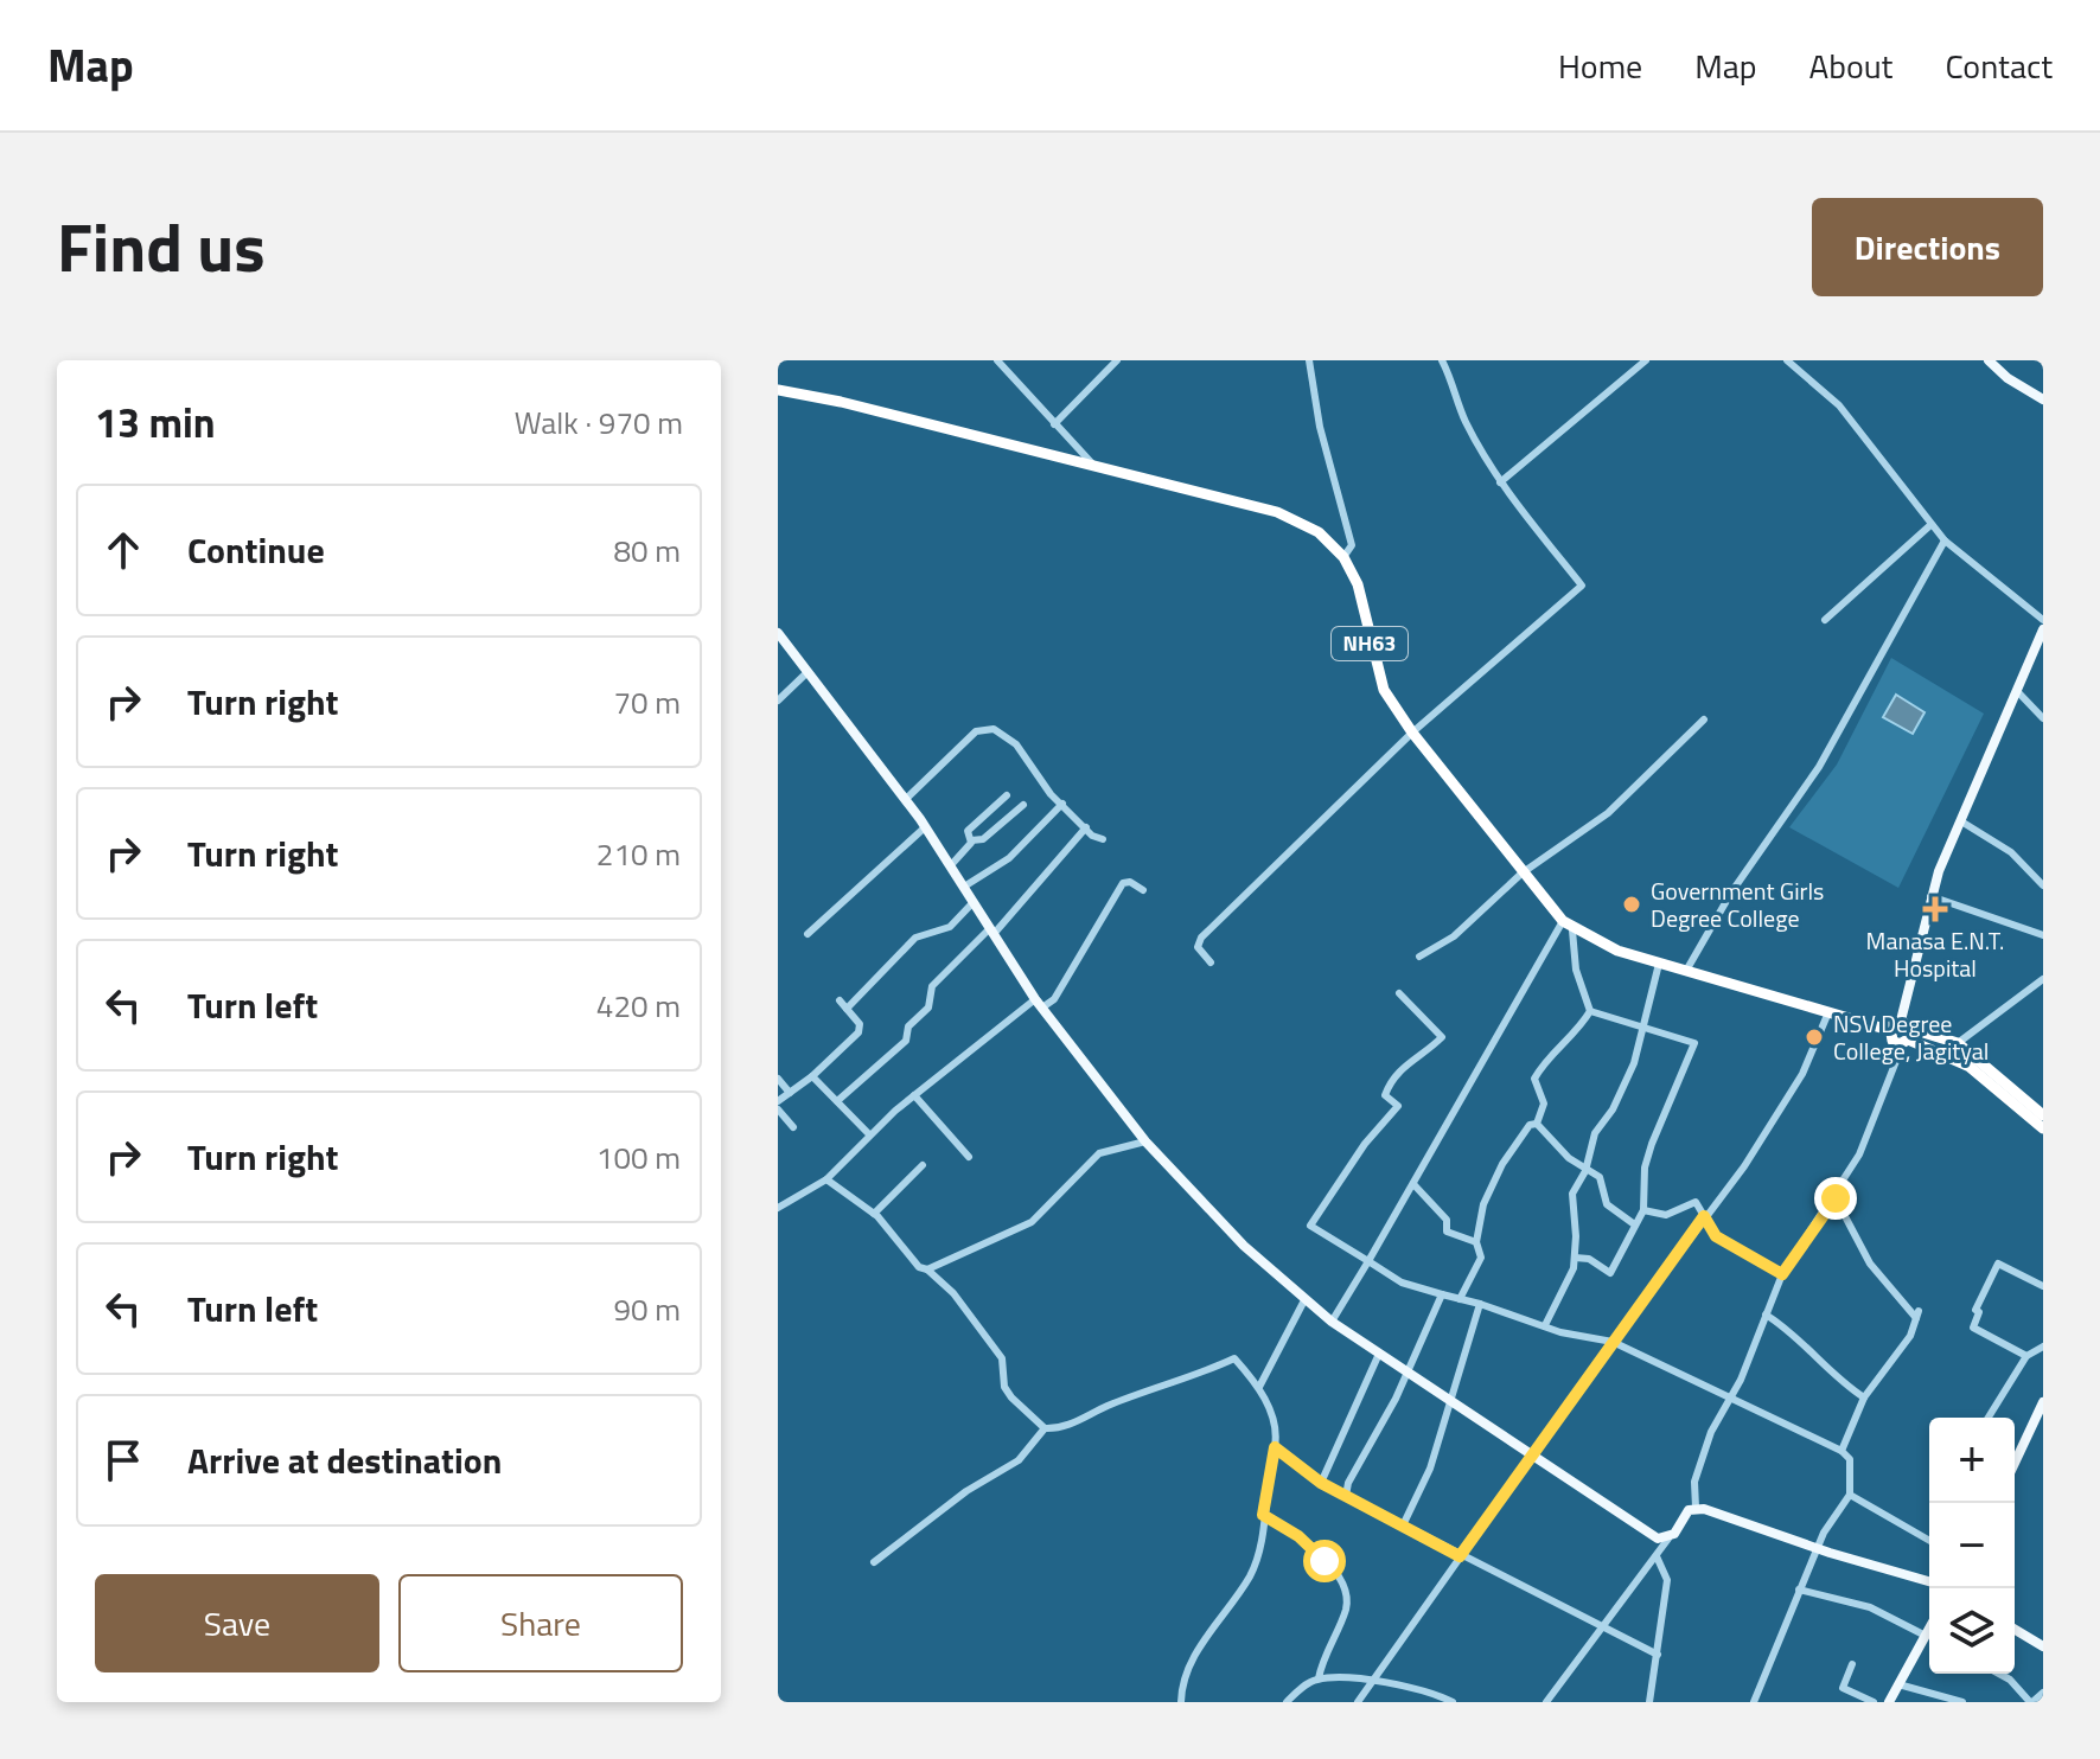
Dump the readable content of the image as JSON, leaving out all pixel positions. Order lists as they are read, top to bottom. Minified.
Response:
{"streets":{"highway":["NH63"]},"places":{"other":["Government Girls Degree College","NSV Degree College, Jagityal"],"health":["Manasa E.N.T. Hospital"]},"page":{"header":"Map","nav":["Home","Map","About","Contact"],"title":"Find us","buttons":["Directions",["Save","Share"]],"heading":["13 min","Walk · 970 m"],"list":[["Continue","80 m"],["Turn right","70 m"],["Turn right","210 m"],["Turn left","420 m"],["Turn right","100 m"],["Turn left","90 m"],"Arrive at destination"],"map_buttons":["+","−"]}}
